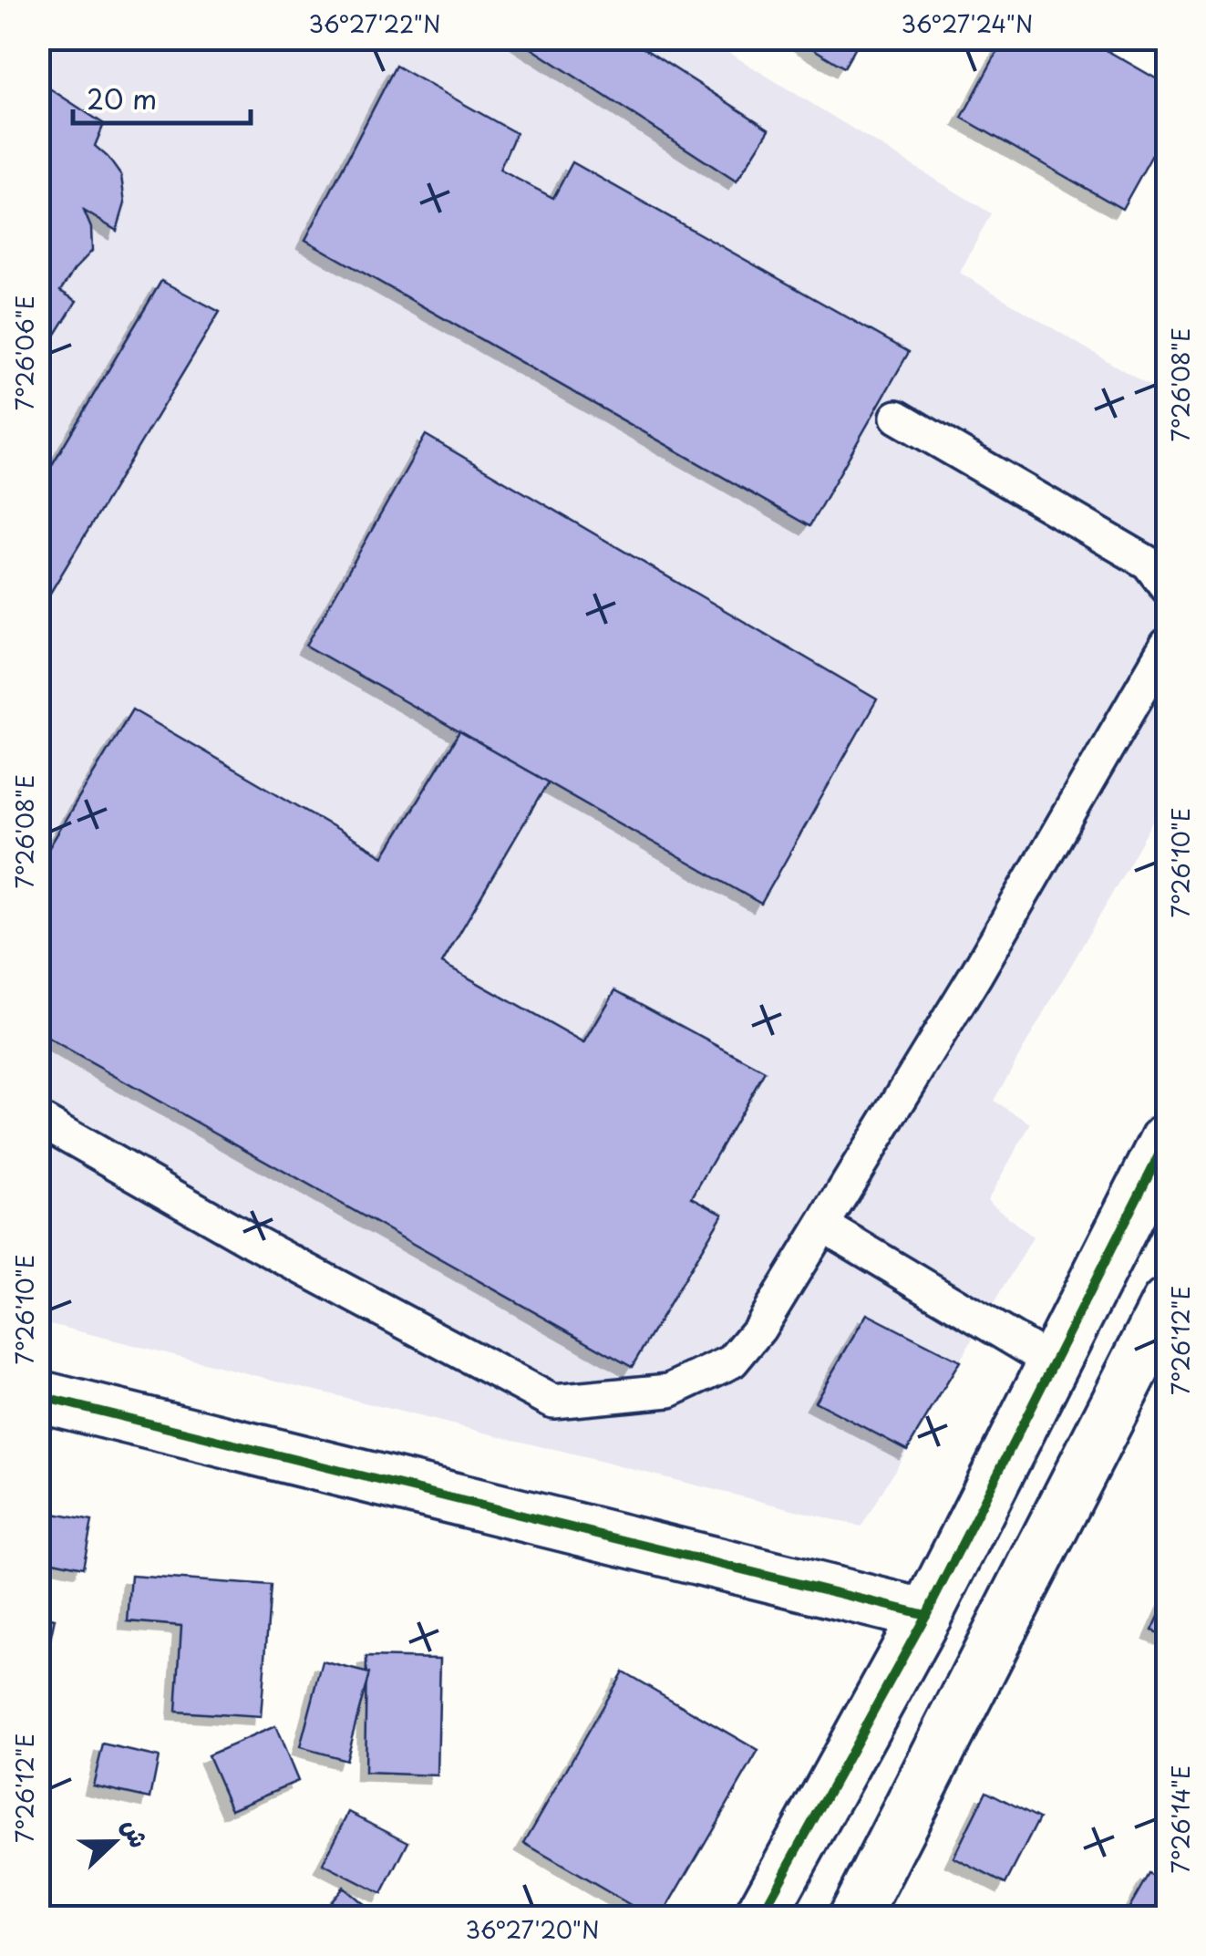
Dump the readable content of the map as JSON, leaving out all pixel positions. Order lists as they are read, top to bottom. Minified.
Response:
{"scale_bar":"20 m","north":"right","coordinates":["36°27'22\"N","36°27'24\"N","7°26'06\"E","7°26'08\"E","7°26'10\"E","7°26'12\"E","7°26'14\"E","36°27'20\"N"]}
